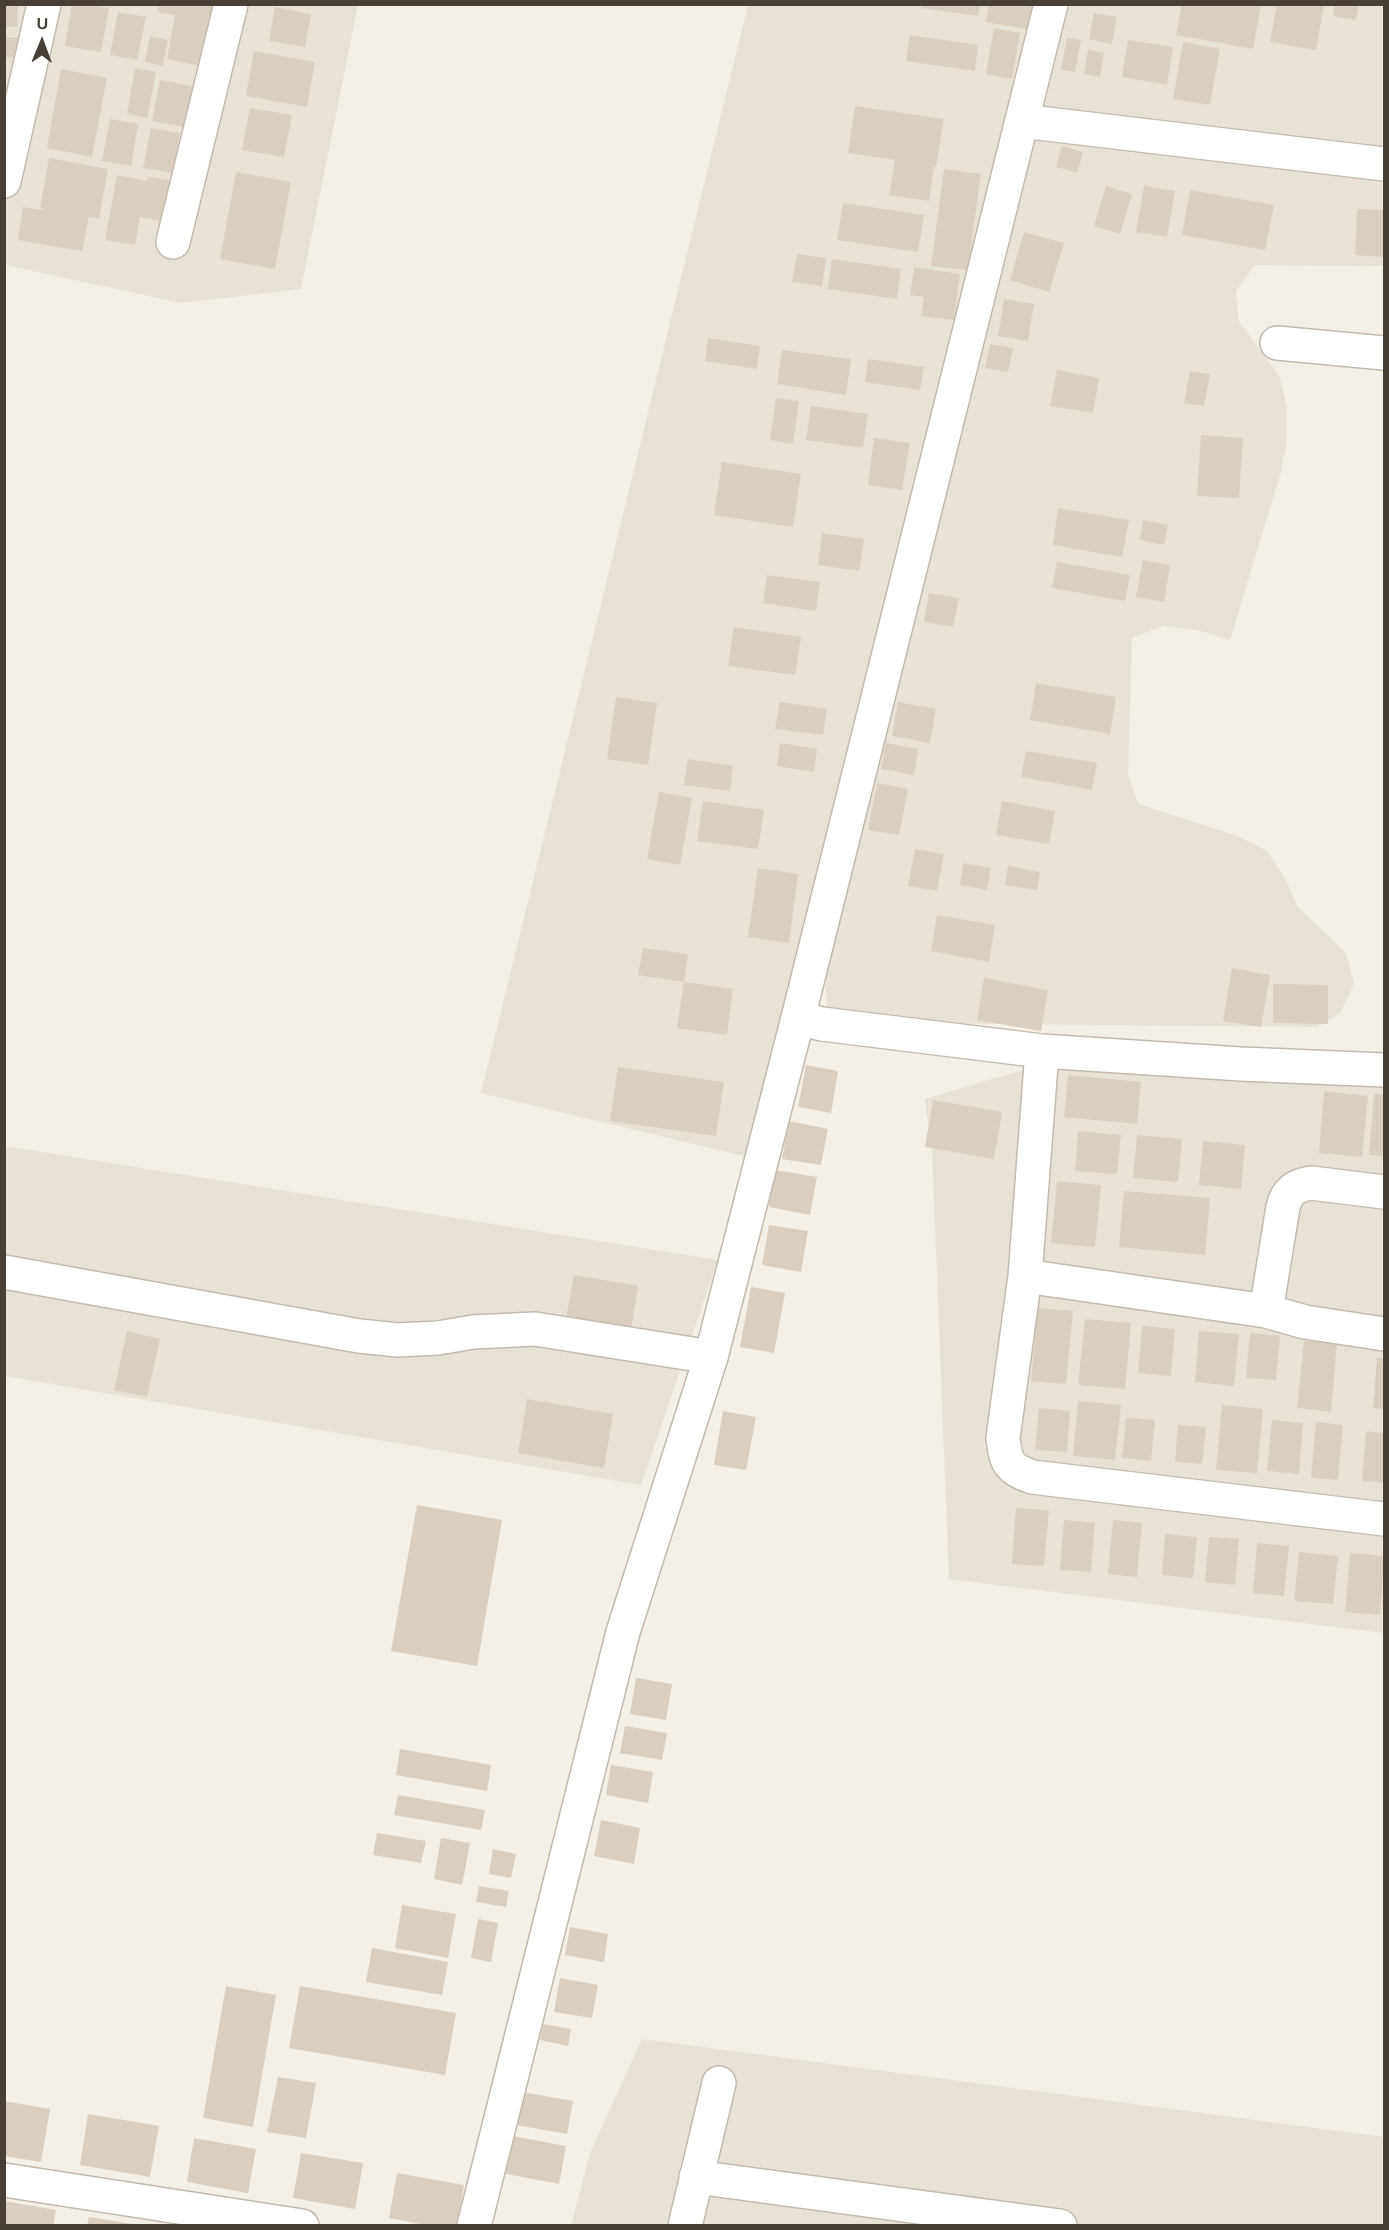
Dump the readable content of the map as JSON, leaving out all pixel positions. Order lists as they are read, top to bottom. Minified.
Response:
{"north":"top"}
